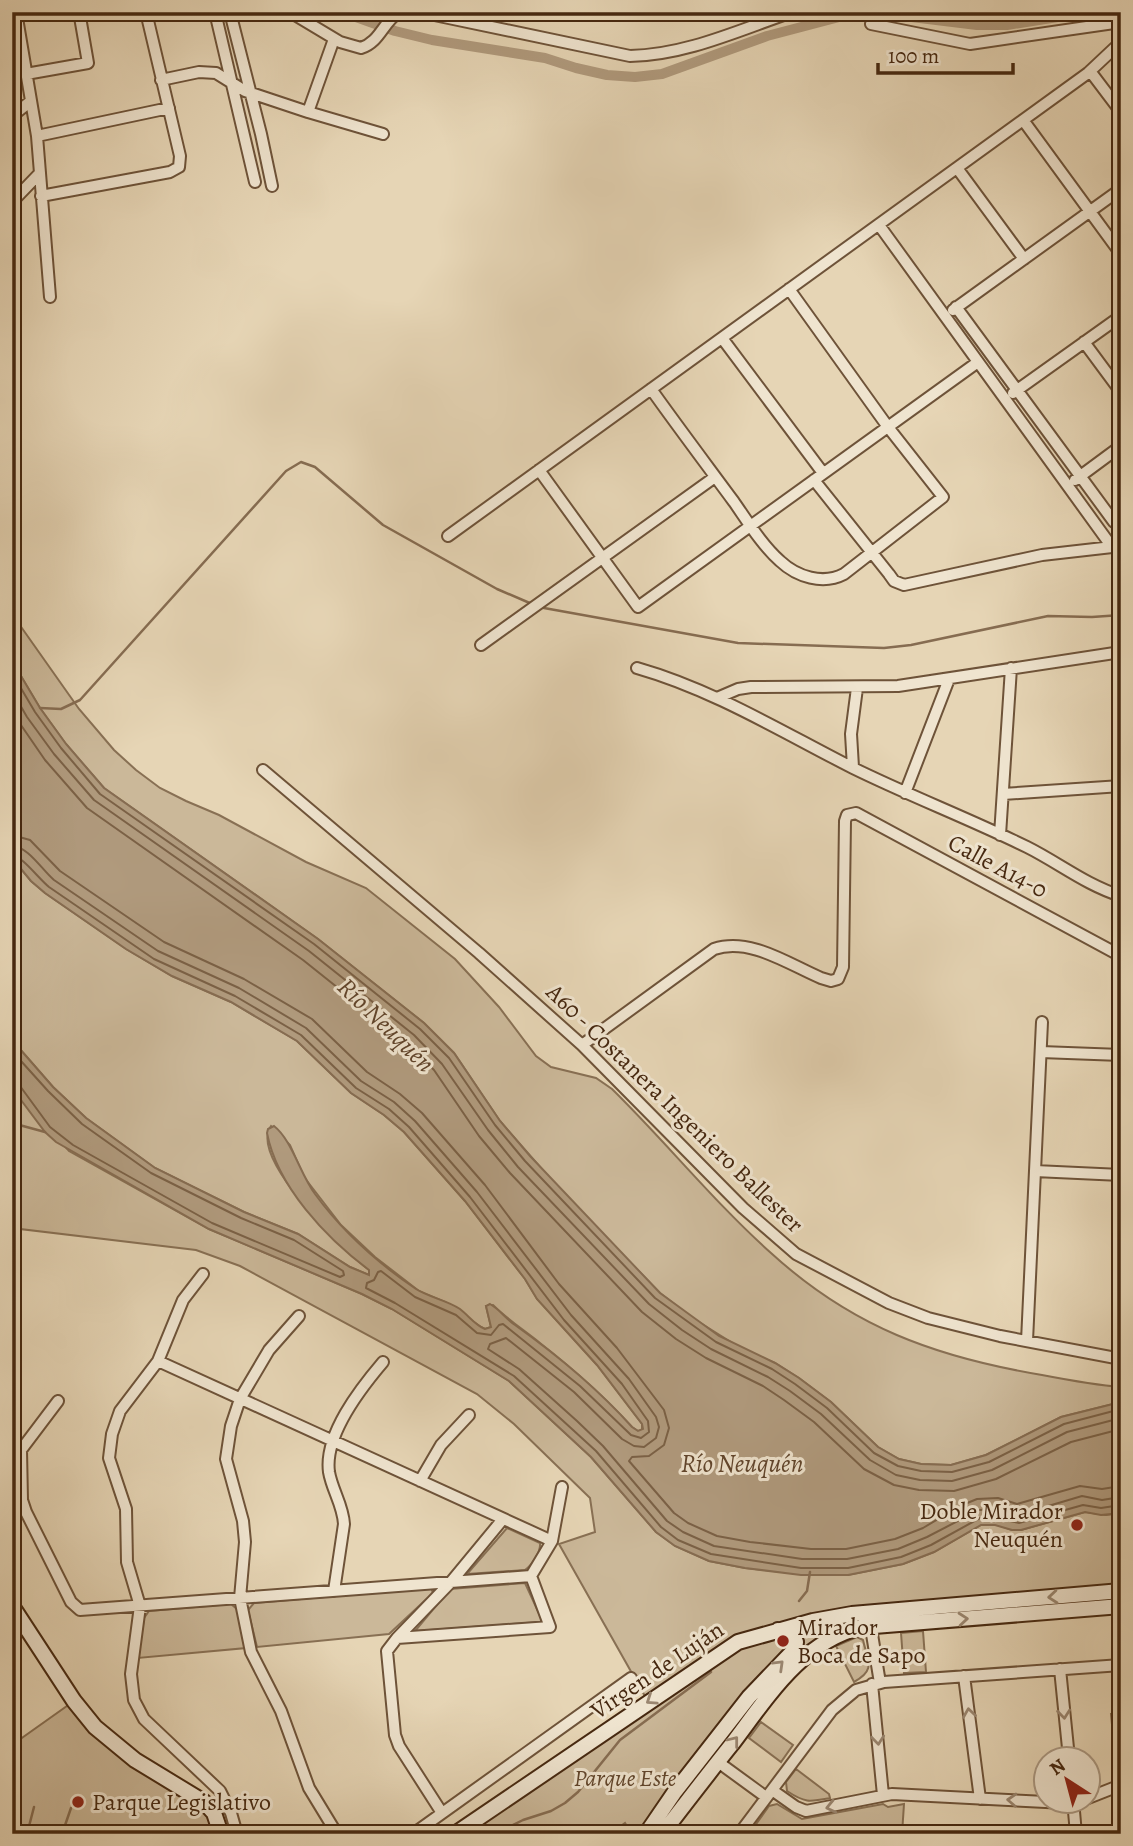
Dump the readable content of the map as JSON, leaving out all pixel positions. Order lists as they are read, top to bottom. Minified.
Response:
{"streets":{"street":["Calle A14-0","A60 - Costanera Ingeniero Ballester","Virgen de Luján"]},"crossings":[["Calle A14-0","A60 - Costanera Ingeniero Ballester"]],"water":["Río Neuquén"],"parks":["Parque Este"],"places":["Doble Mirador Neuquén","Mirador Boca de Sapo","Parque Legislativo"],"scale_bar":"100 m","north":"top left"}
